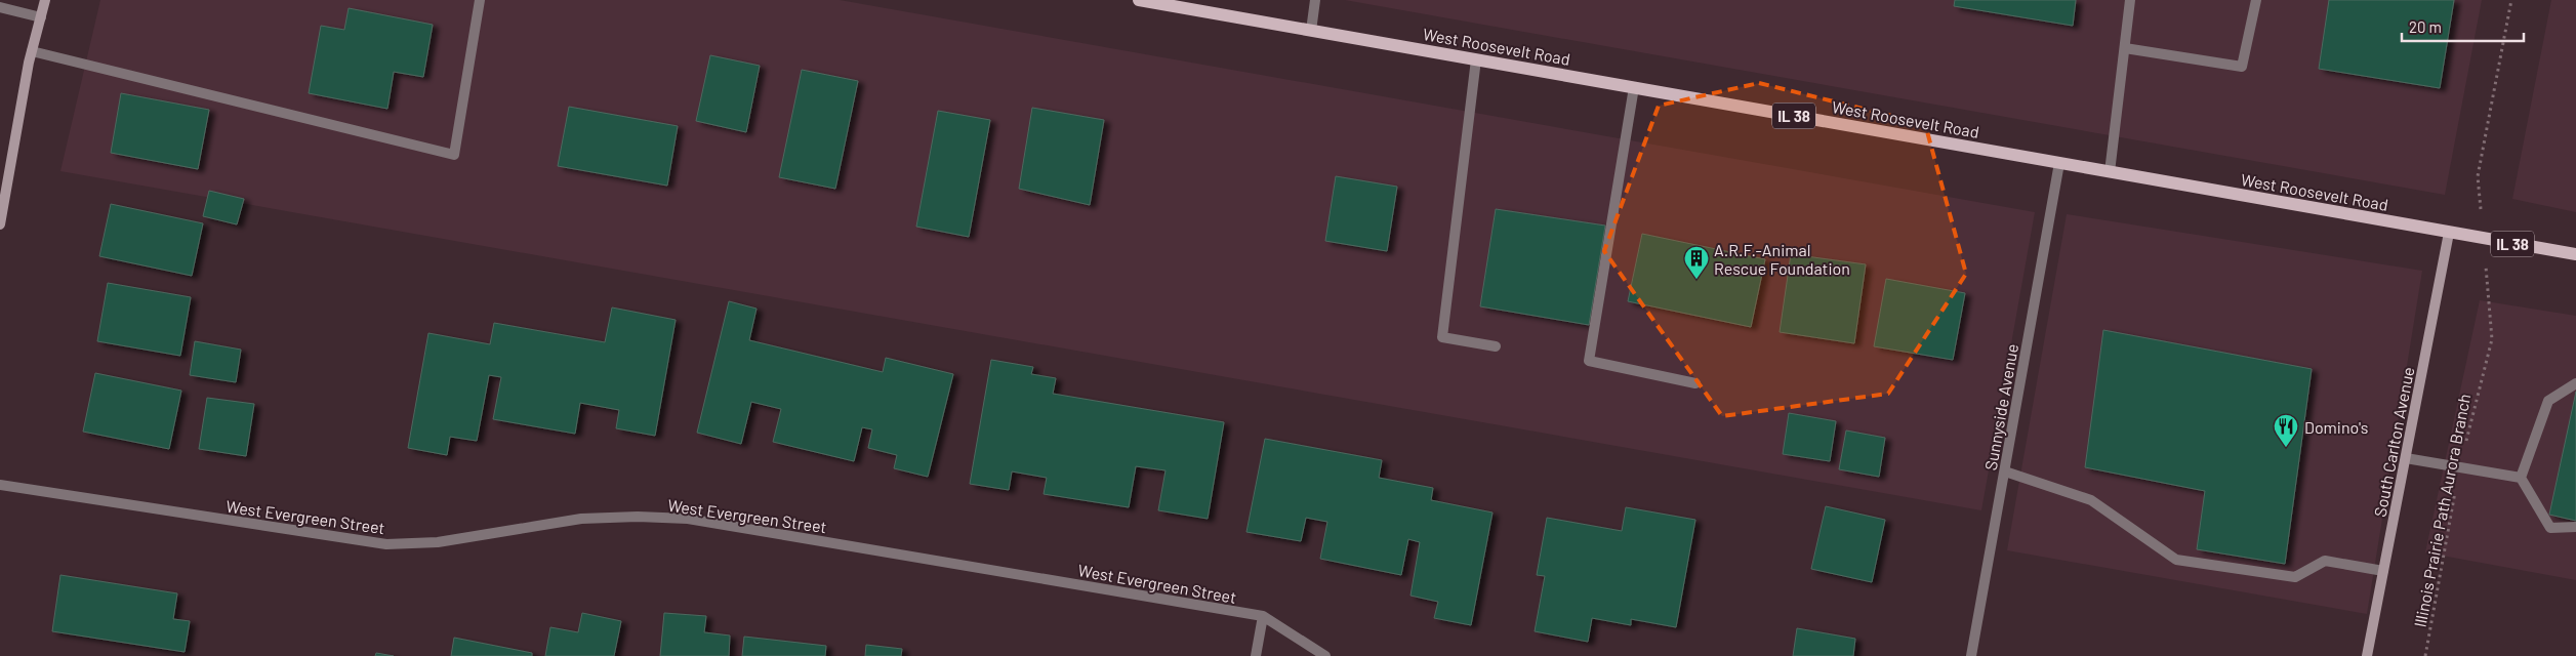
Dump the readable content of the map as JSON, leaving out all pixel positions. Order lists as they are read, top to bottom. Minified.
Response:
{"streets":{"main road":["West Roosevelt Road","IL 38"],"street":["Sunnyside Avenue","South Carlton Avenue","West Evergreen Street"],"path":["Illinois Prairie Path Aurora Branch"]},"crossings":[["West Roosevelt Road","Sunnyside Avenue"],["West Roosevelt Road","South Carlton Avenue"]],"places":{"building":["A.R.F.-Animal Rescue Foundation"],"restaurant":["Domino's"]},"scale_bar":"20 m"}
